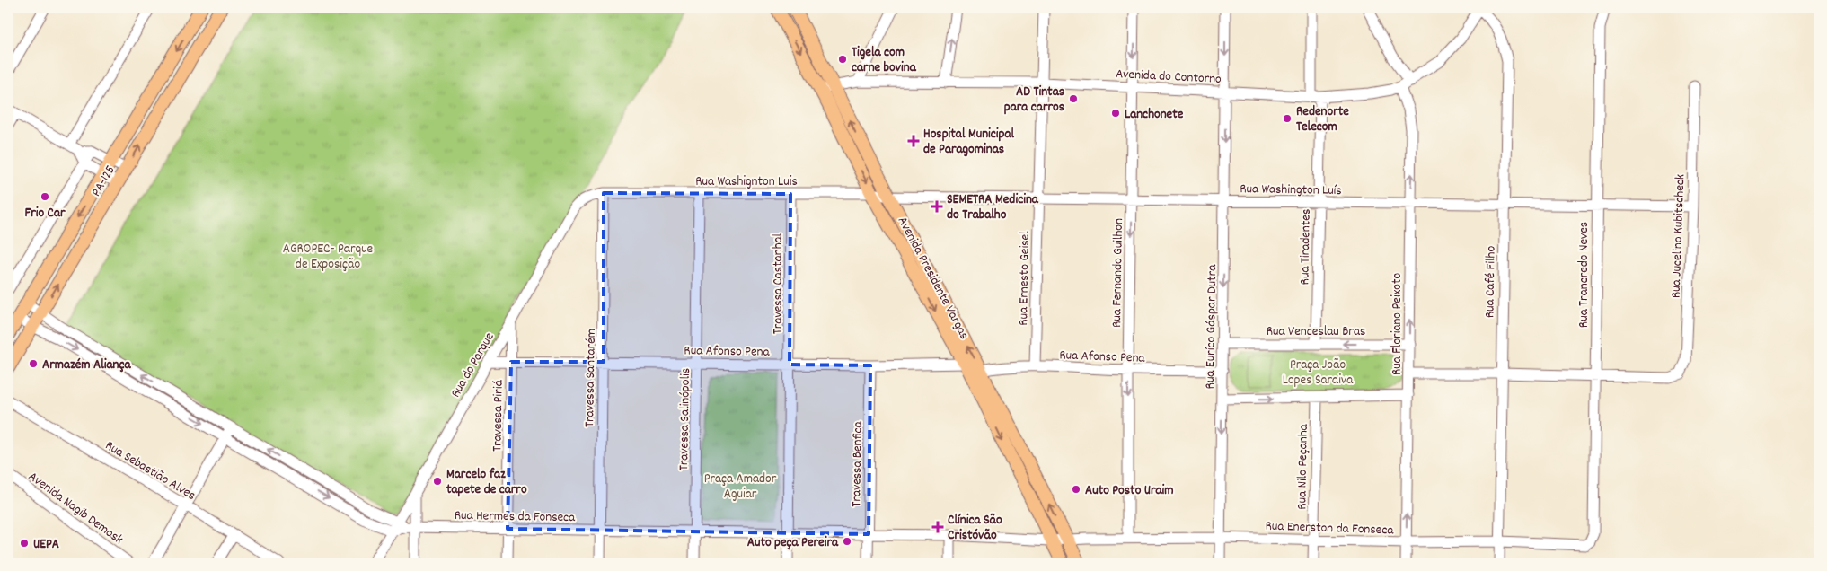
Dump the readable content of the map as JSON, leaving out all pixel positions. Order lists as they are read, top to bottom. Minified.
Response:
{"streets":{"main road":["PA-125","Avenida Presidente Vargas"],"street":["Avenida do Contorno","Rua Washignton Luis","Rua Washington Luís","Rua Jucelino Kubitscheck","Rua Tiradentes","Rua Fernando Guilhon","Rua Trancredo Neves","Rua Ernesto Geisel","Rua Café Filho","Travessa Castanhal","Rua Floriano Peixoto","Rua Euríco Gáspar Dutra","Rua Venceslau Bras","Rua Afonso Pena","Rua do Parque","Travessa Santarém","Travessa Piriá","Travessa Salinópolis","Travessa Benfica","Rua Nilo Peçanha","Rua Sebastião Alves","Avenida Nagib Demask","Rua Hermes da Fonseca","Rua Enerston da Fonseca"]},"crossings":[["Avenida do Contorno","Rua Tiradentes"],["Avenida do Contorno","Rua Fernando Guilhon"],["Avenida do Contorno","Avenida Presidente Vargas"],["Avenida do Contorno","Rua Ernesto Geisel"],["Avenida do Contorno","Rua Café Filho"],["Avenida do Contorno","Rua Floriano Peixoto"],["Avenida do Contorno","Rua Euríco Gáspar Dutra"],["Rua Washignton Luis","Rua Washington Luís"],["Rua Washignton Luis","Avenida Presidente Vargas"],["Rua Washignton Luis","Travessa Castanhal"],["Rua Washignton Luis","Rua do Parque"],["Rua Washignton Luis","Travessa Santarém"],["Rua Washignton Luis","Travessa Salinópolis"],["Rua Washington Luís","Rua Jucelino Kubitscheck"],["Rua Washington Luís","Rua Tiradentes"],["Rua Washington Luís","Rua Fernando Guilhon"],["Rua Washington Luís","Rua Trancredo Neves"],["Rua Washington Luís","Avenida Presidente Vargas"],["Rua Washington Luís","Rua Ernesto Geisel"],["Rua Washington Luís","Rua Café Filho"],["Rua Washington Luís","Rua Floriano Peixoto"],["Rua Washington Luís","Rua Euríco Gáspar Dutra"],["Rua Jucelino Kubitscheck","Rua Trancredo Neves"],["Rua Tiradentes","Rua Venceslau Bras"],["Rua Fernando Guilhon","Rua Afonso Pena"],["Rua Fernando Guilhon","Rua Enerston da Fonseca"],["Rua Trancredo Neves","Rua Enerston da Fonseca"],["Avenida Presidente Vargas","Rua Afonso Pena"],["Avenida Presidente Vargas","Rua Hermes da Fonseca"],["Avenida Presidente Vargas","Rua Enerston da Fonseca"],["Rua Ernesto Geisel","Rua Afonso Pena"],["Rua Café Filho","Rua Enerston da Fonseca"],["Travessa Castanhal","Rua Afonso Pena"],["Travessa Castanhal","Rua Hermes da Fonseca"],["Rua Floriano Peixoto","Rua Venceslau Bras"],["Rua Floriano Peixoto","Rua Enerston da Fonseca"],["Rua Euríco Gáspar Dutra","Rua Venceslau Bras"],["Rua Euríco Gáspar Dutra","Rua Afonso Pena"],["Rua Euríco Gáspar Dutra","Rua Enerston da Fonseca"],["Rua Afonso Pena","Rua do Parque"],["Rua Afonso Pena","Travessa Santarém"],["Rua Afonso Pena","Travessa Piriá"],["Rua Afonso Pena","Travessa Salinópolis"],["Rua Afonso Pena","Travessa Benfica"],["Rua do Parque","Travessa Santarém"],["Rua do Parque","Travessa Piriá"],["Rua do Parque","Rua Hermes da Fonseca"],["Travessa Santarém","Rua Hermes da Fonseca"],["Travessa Piriá","Rua Hermes da Fonseca"],["Travessa Salinópolis","Rua Hermes da Fonseca"],["Travessa Benfica","Rua Hermes da Fonseca"],["Rua Nilo Peçanha","Rua Enerston da Fonseca"],["Rua Hermes da Fonseca","Rua Enerston da Fonseca"]],"one_way":["Rua Fernando Guilhon","Rua Floriano Peixoto","Rua Euríco Gáspar Dutra"],"parks":["AGROPEC- Parque de Exposição","Praça João Lopes Saraiva","Praça Amador Aguiar"],"places":{"other":["Tigela com carne bovina","AD Tintas para carros","Lanchonete","Redenorte Telecom","Frio Car","Armazém Aliança","Marcelo faz tapete de carro","Auto Posto Uraim","Auto peça Pereira","UEPA"],"health":["Hospital Municipal de Paragominas","SEMETRA Medicina do Trabalho","Clínica São Cristóvão"]}}
